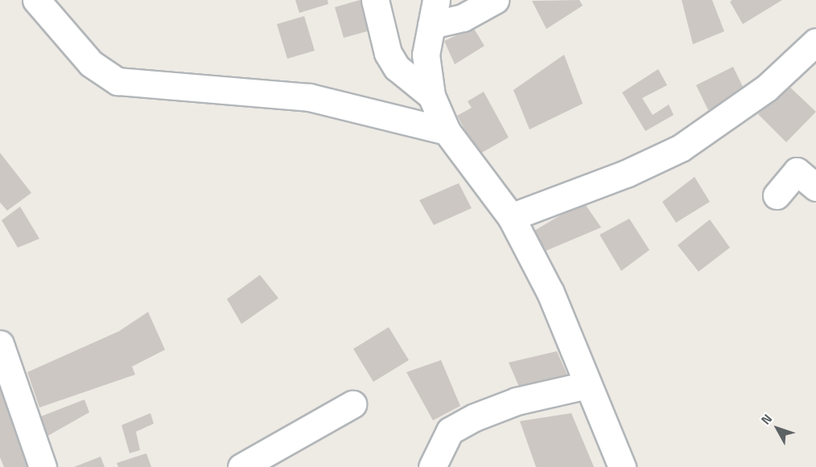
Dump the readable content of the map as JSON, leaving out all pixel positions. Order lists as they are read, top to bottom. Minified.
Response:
{"north":"top left"}
